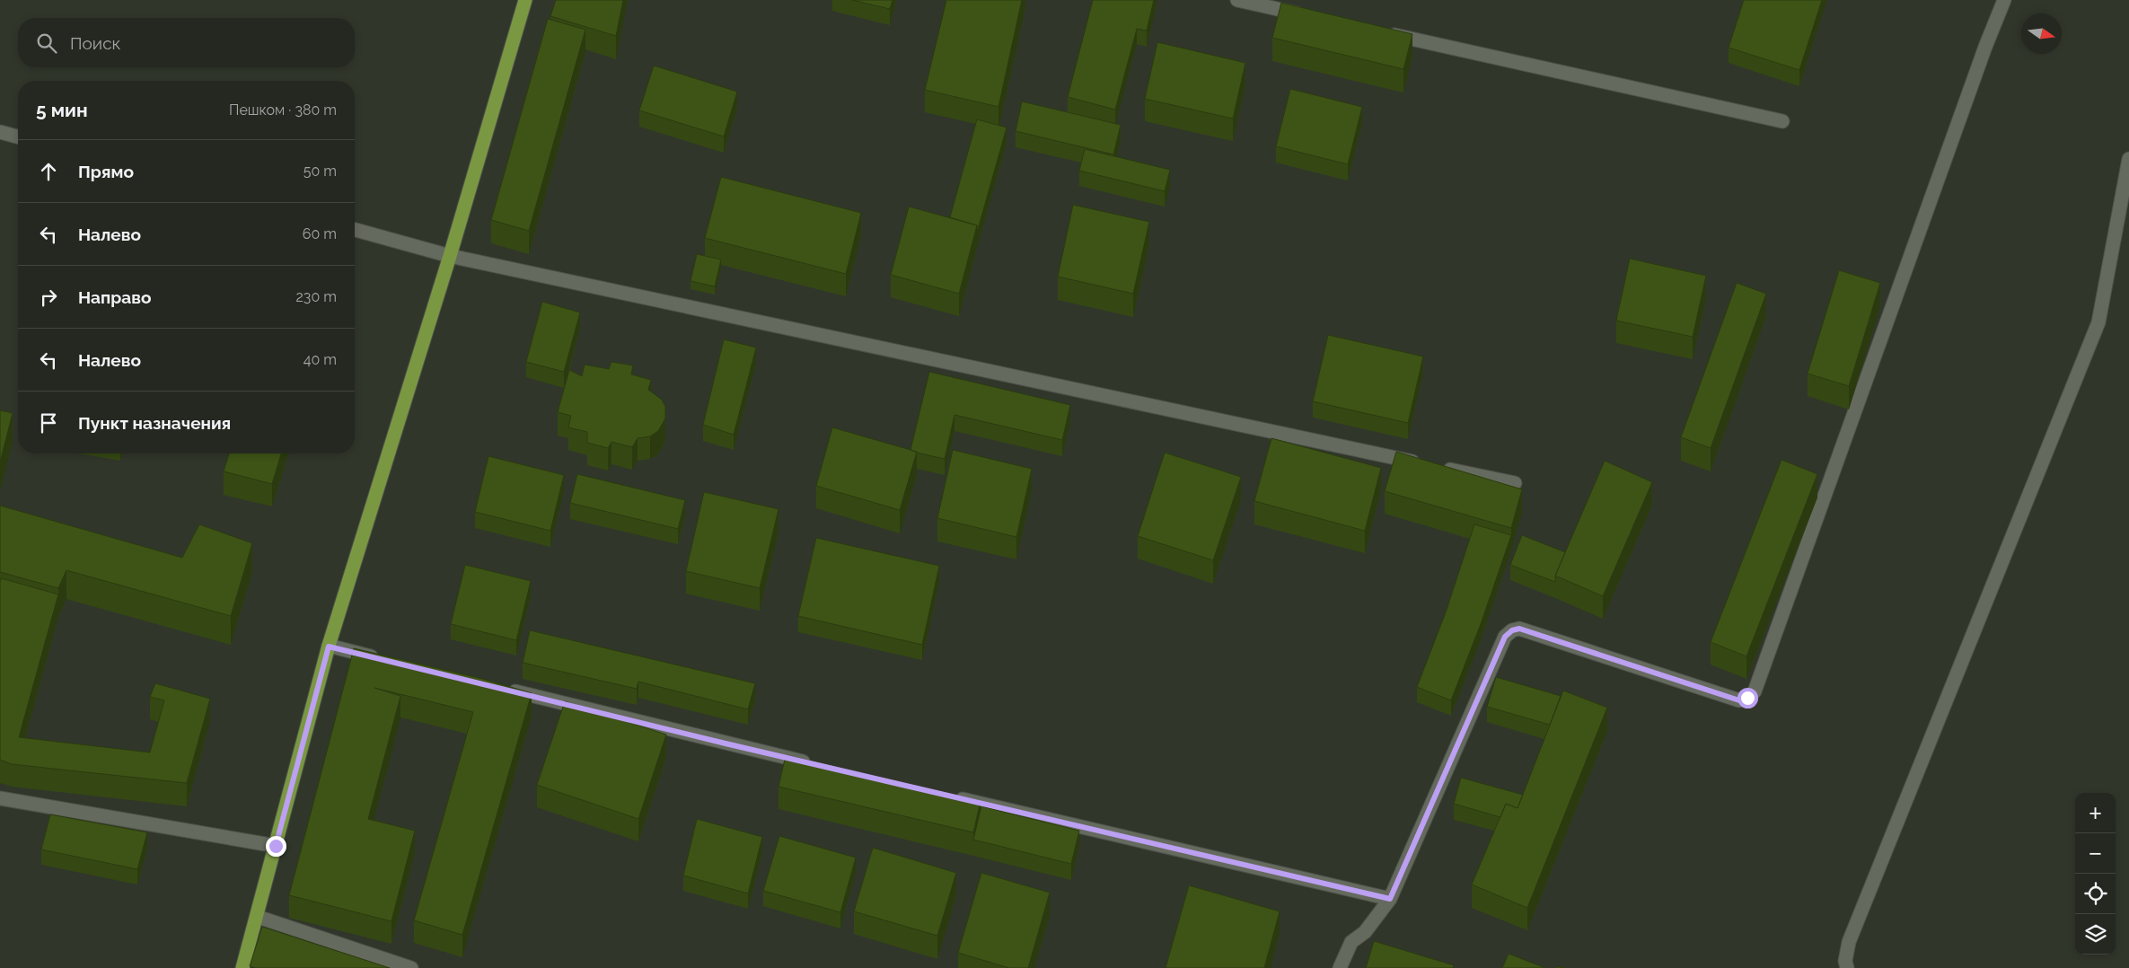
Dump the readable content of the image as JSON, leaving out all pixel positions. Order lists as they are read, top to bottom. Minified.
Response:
{"north":"right","page":{"search":"Поиск","heading":["5 мин","Пешком · 380 m"],"list":[["Прямо","50 m"],["Налево","60 m"],["Направо","230 m"],["Налево","40 m"],"Пункт назначения"],"map_buttons":["+","−"]}}
